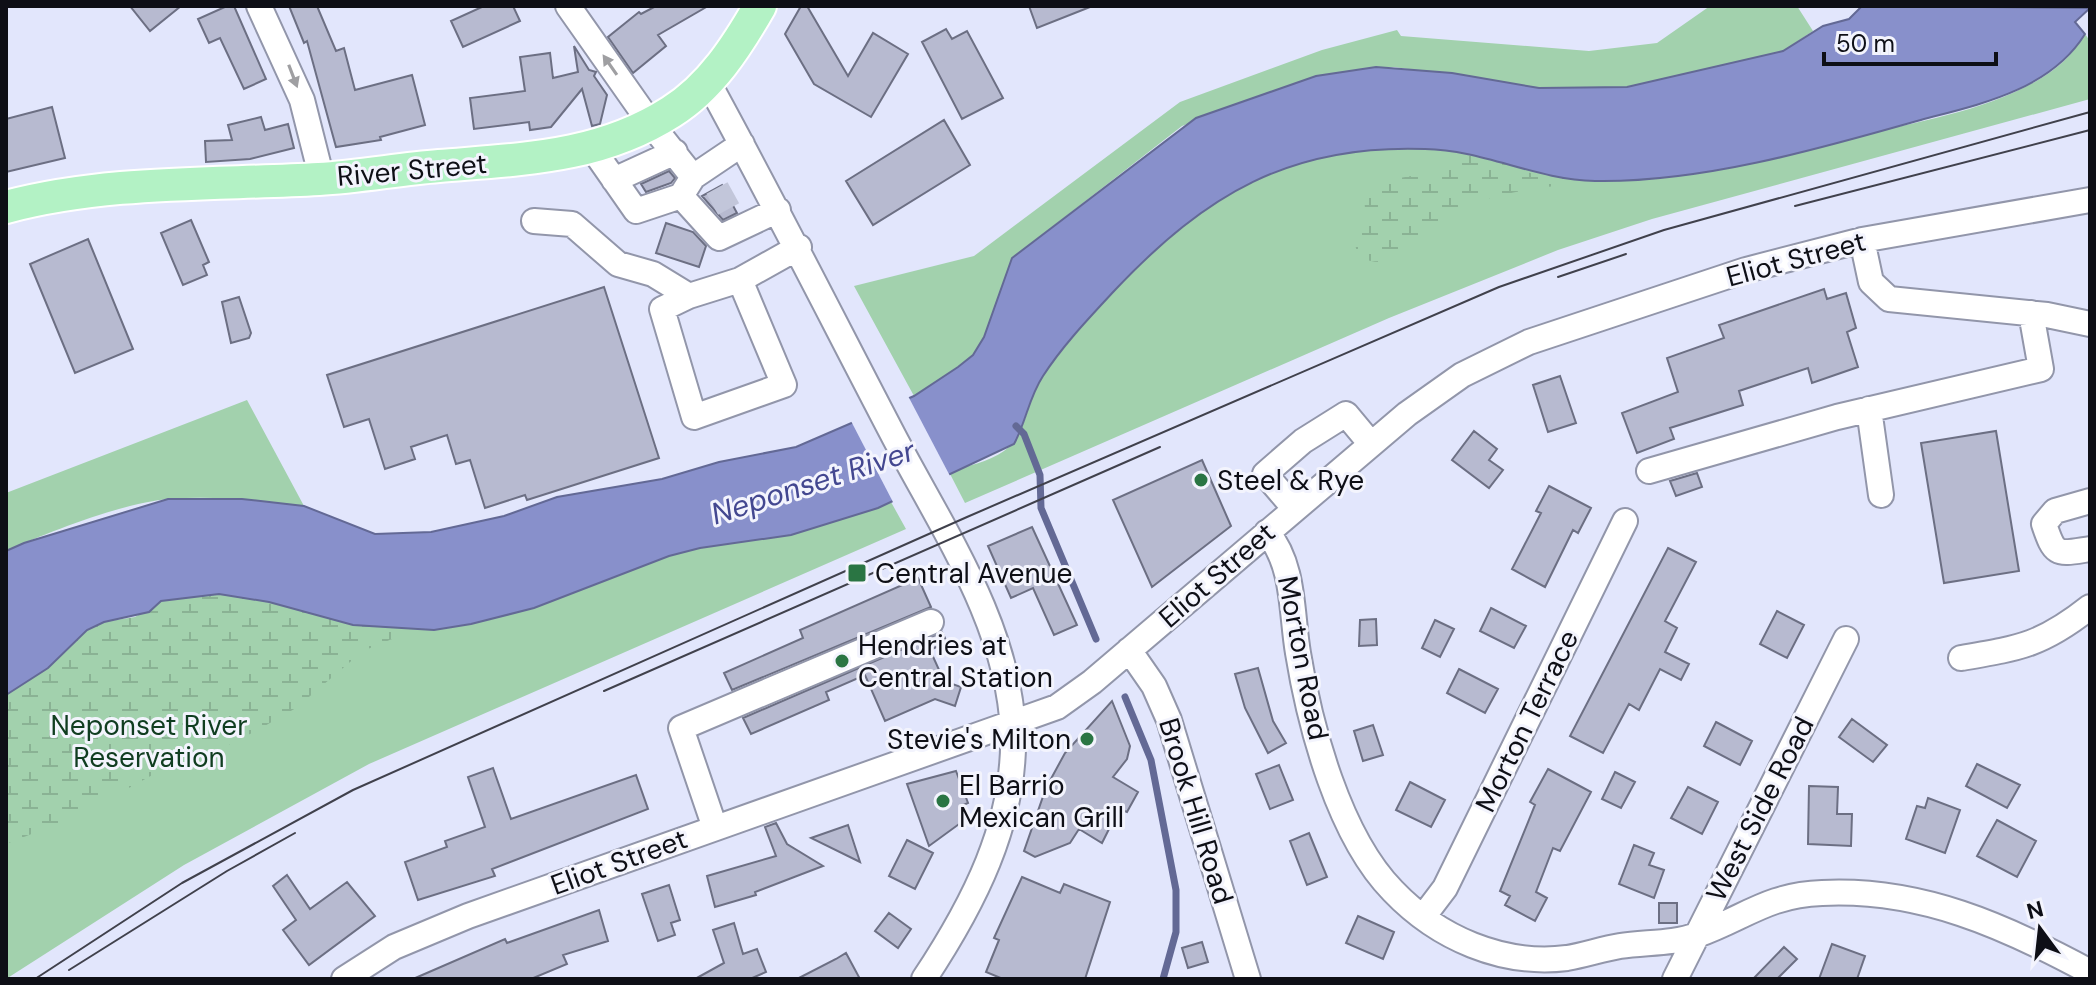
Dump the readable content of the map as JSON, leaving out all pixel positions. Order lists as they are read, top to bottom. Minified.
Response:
{"streets":{"main road":["River Street"],"street":["Eliot Street","Morton Road","Morton Terrace","West Side Road","Brook Hill Road"]},"crossings":[["Eliot Street","Morton Road"],["Eliot Street","Brook Hill Road"],["Morton Road","Morton Terrace"],["Morton Road","West Side Road"]],"water":["Neponset River"],"parks":["Neponset River Reservation"],"places":{"other":["Steel & Rye","Hendries at Central Station","Stevie's Milton","El Barrio Mexican Grill"],"transit":["Central Avenue"]},"scale_bar":"50 m","north":"top"}
